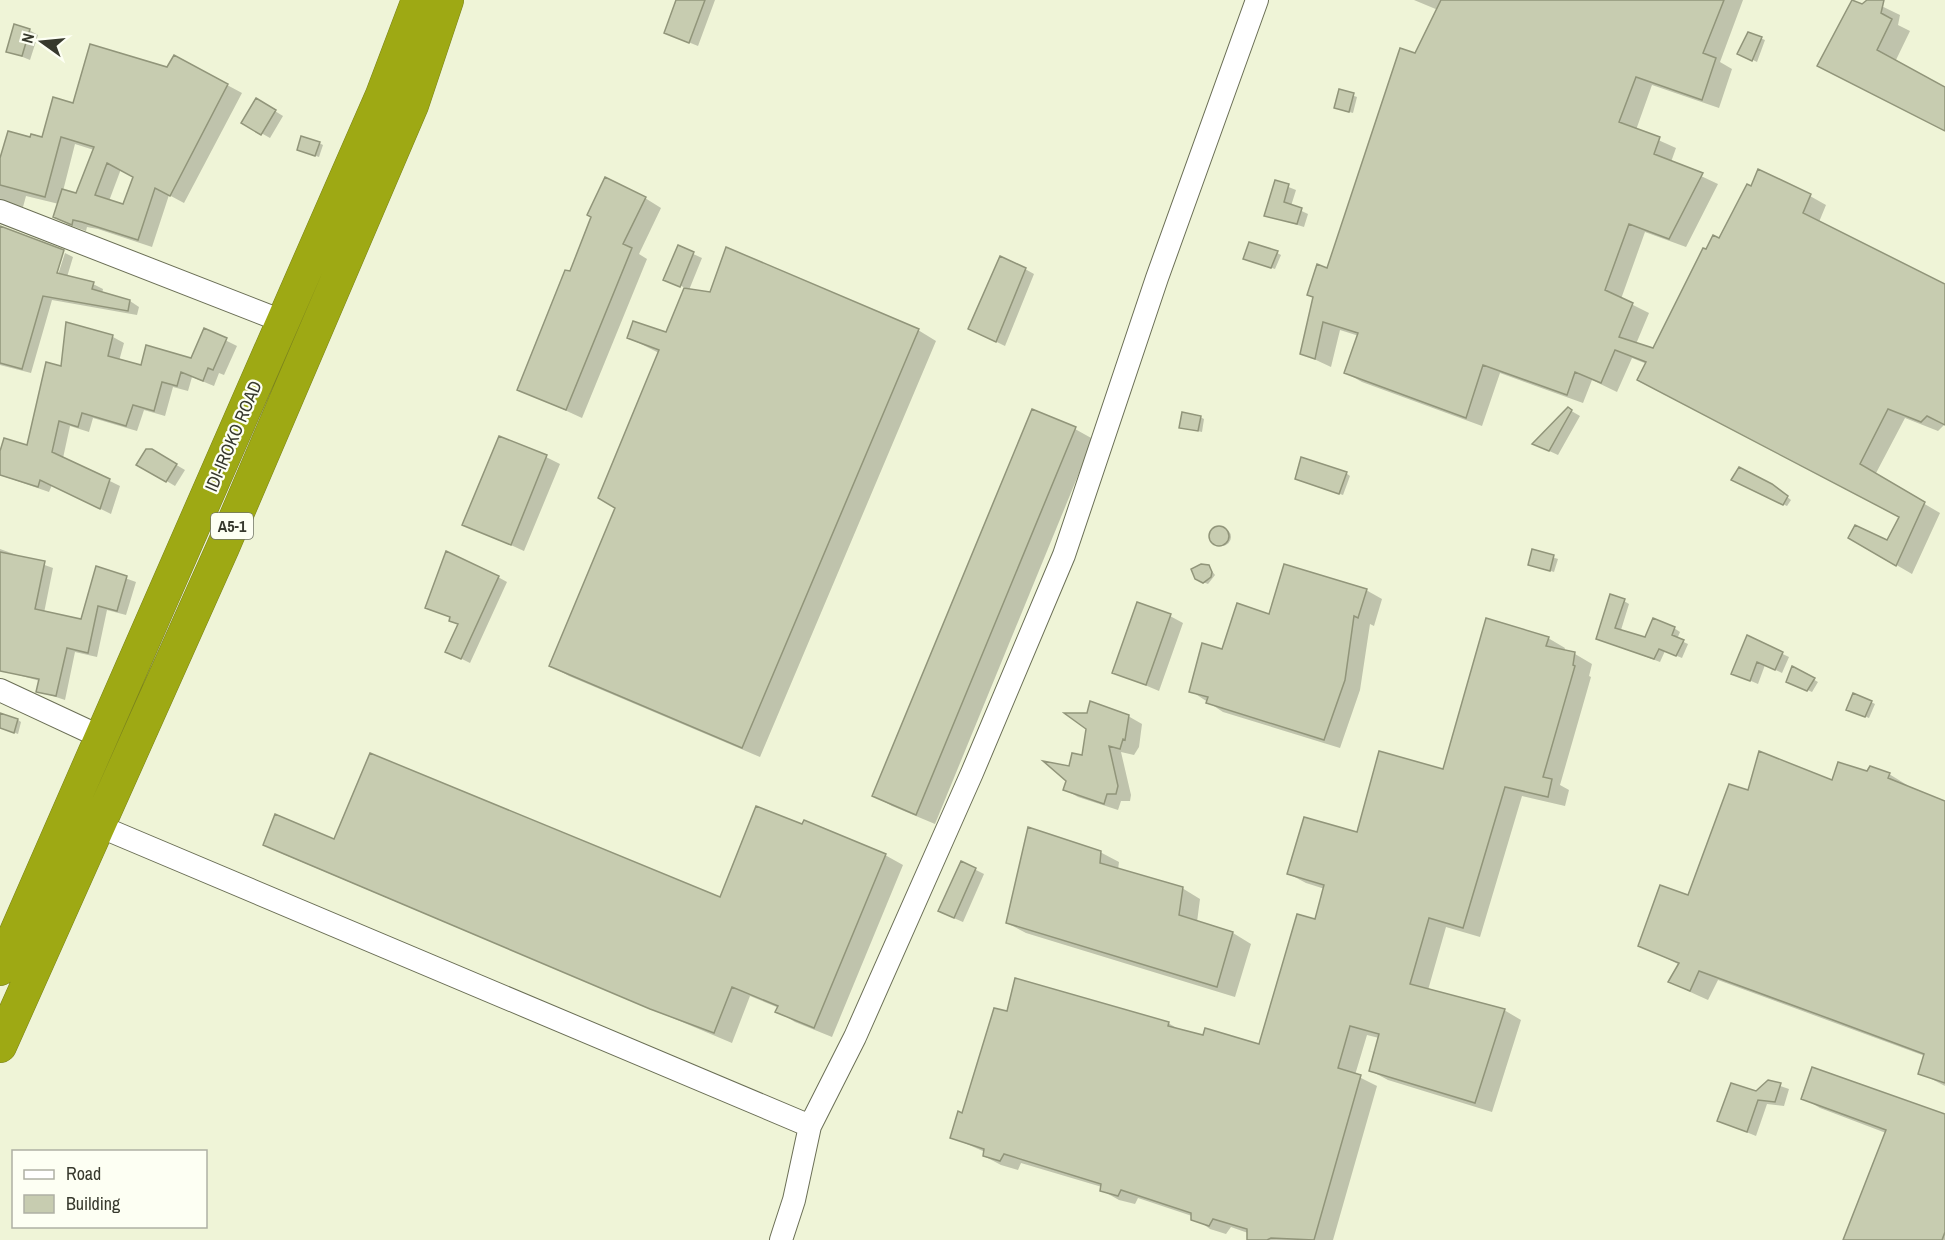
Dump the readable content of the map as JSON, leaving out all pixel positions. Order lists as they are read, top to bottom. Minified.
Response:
{"streets":{"highway":["IDI-IROKO ROAD","A5-1"]},"legend":["Road","Building"],"north":"left"}
